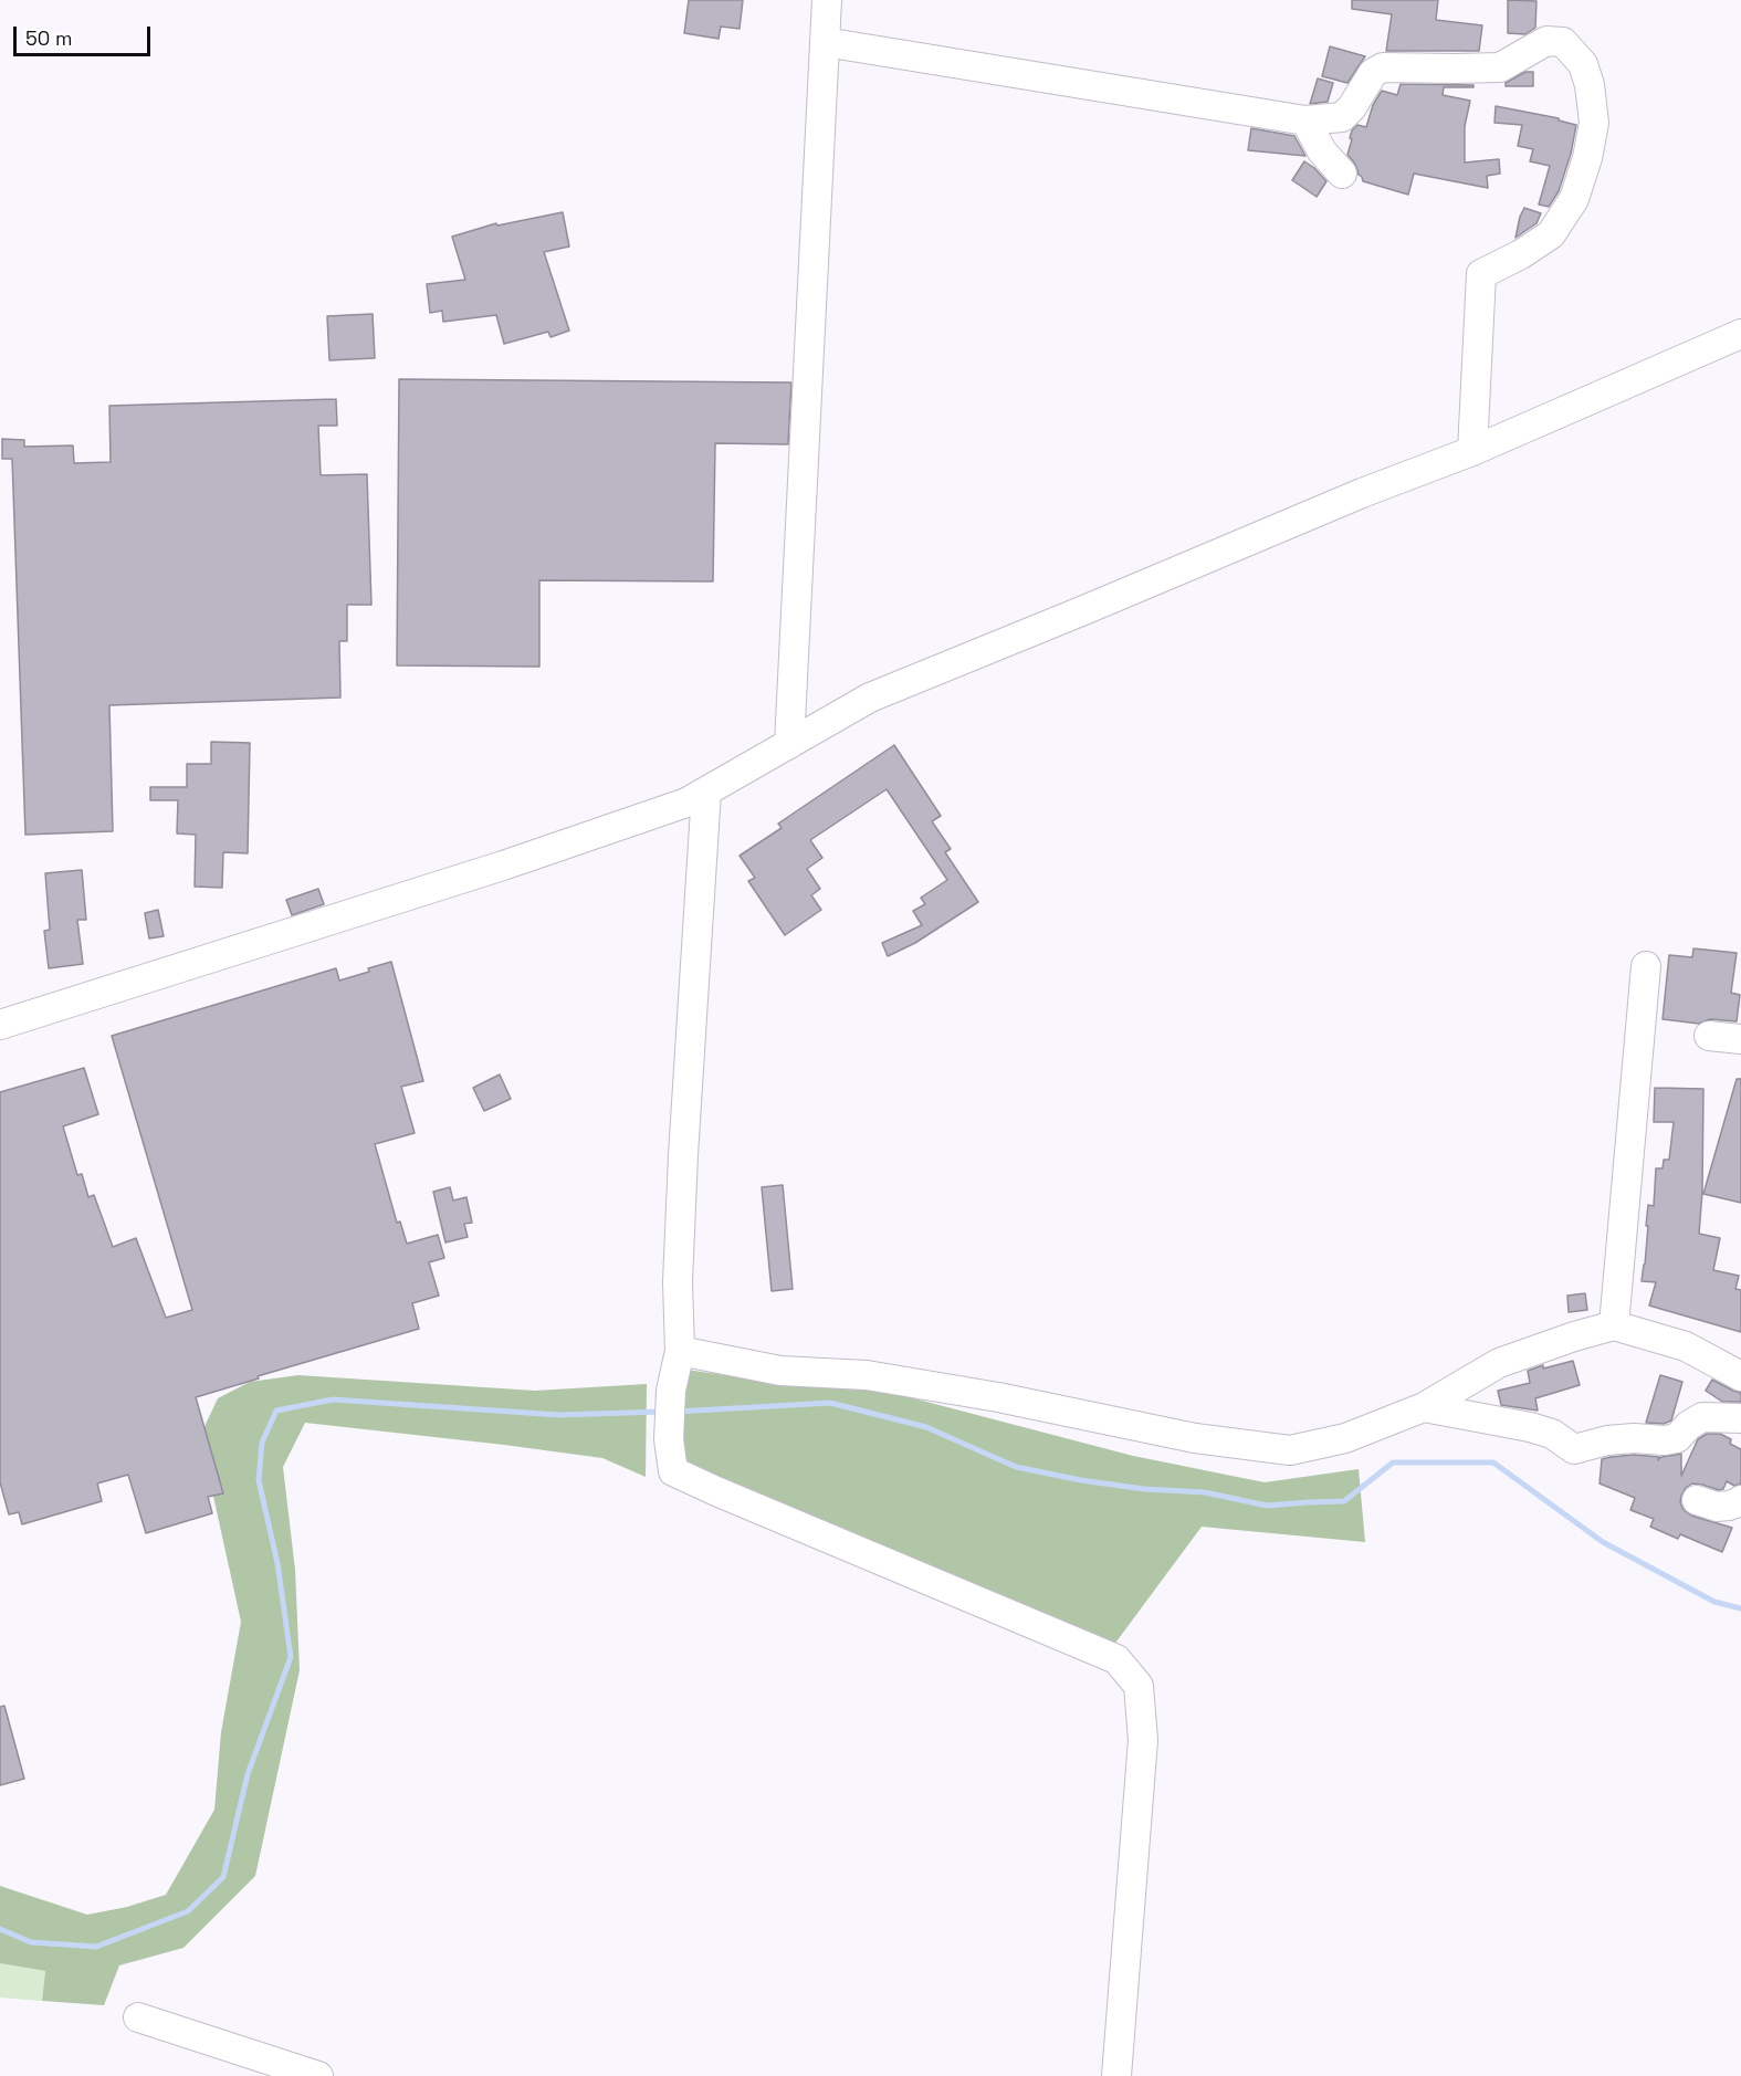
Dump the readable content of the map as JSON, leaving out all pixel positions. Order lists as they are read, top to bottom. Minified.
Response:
{"scale_bar":"50 m"}
